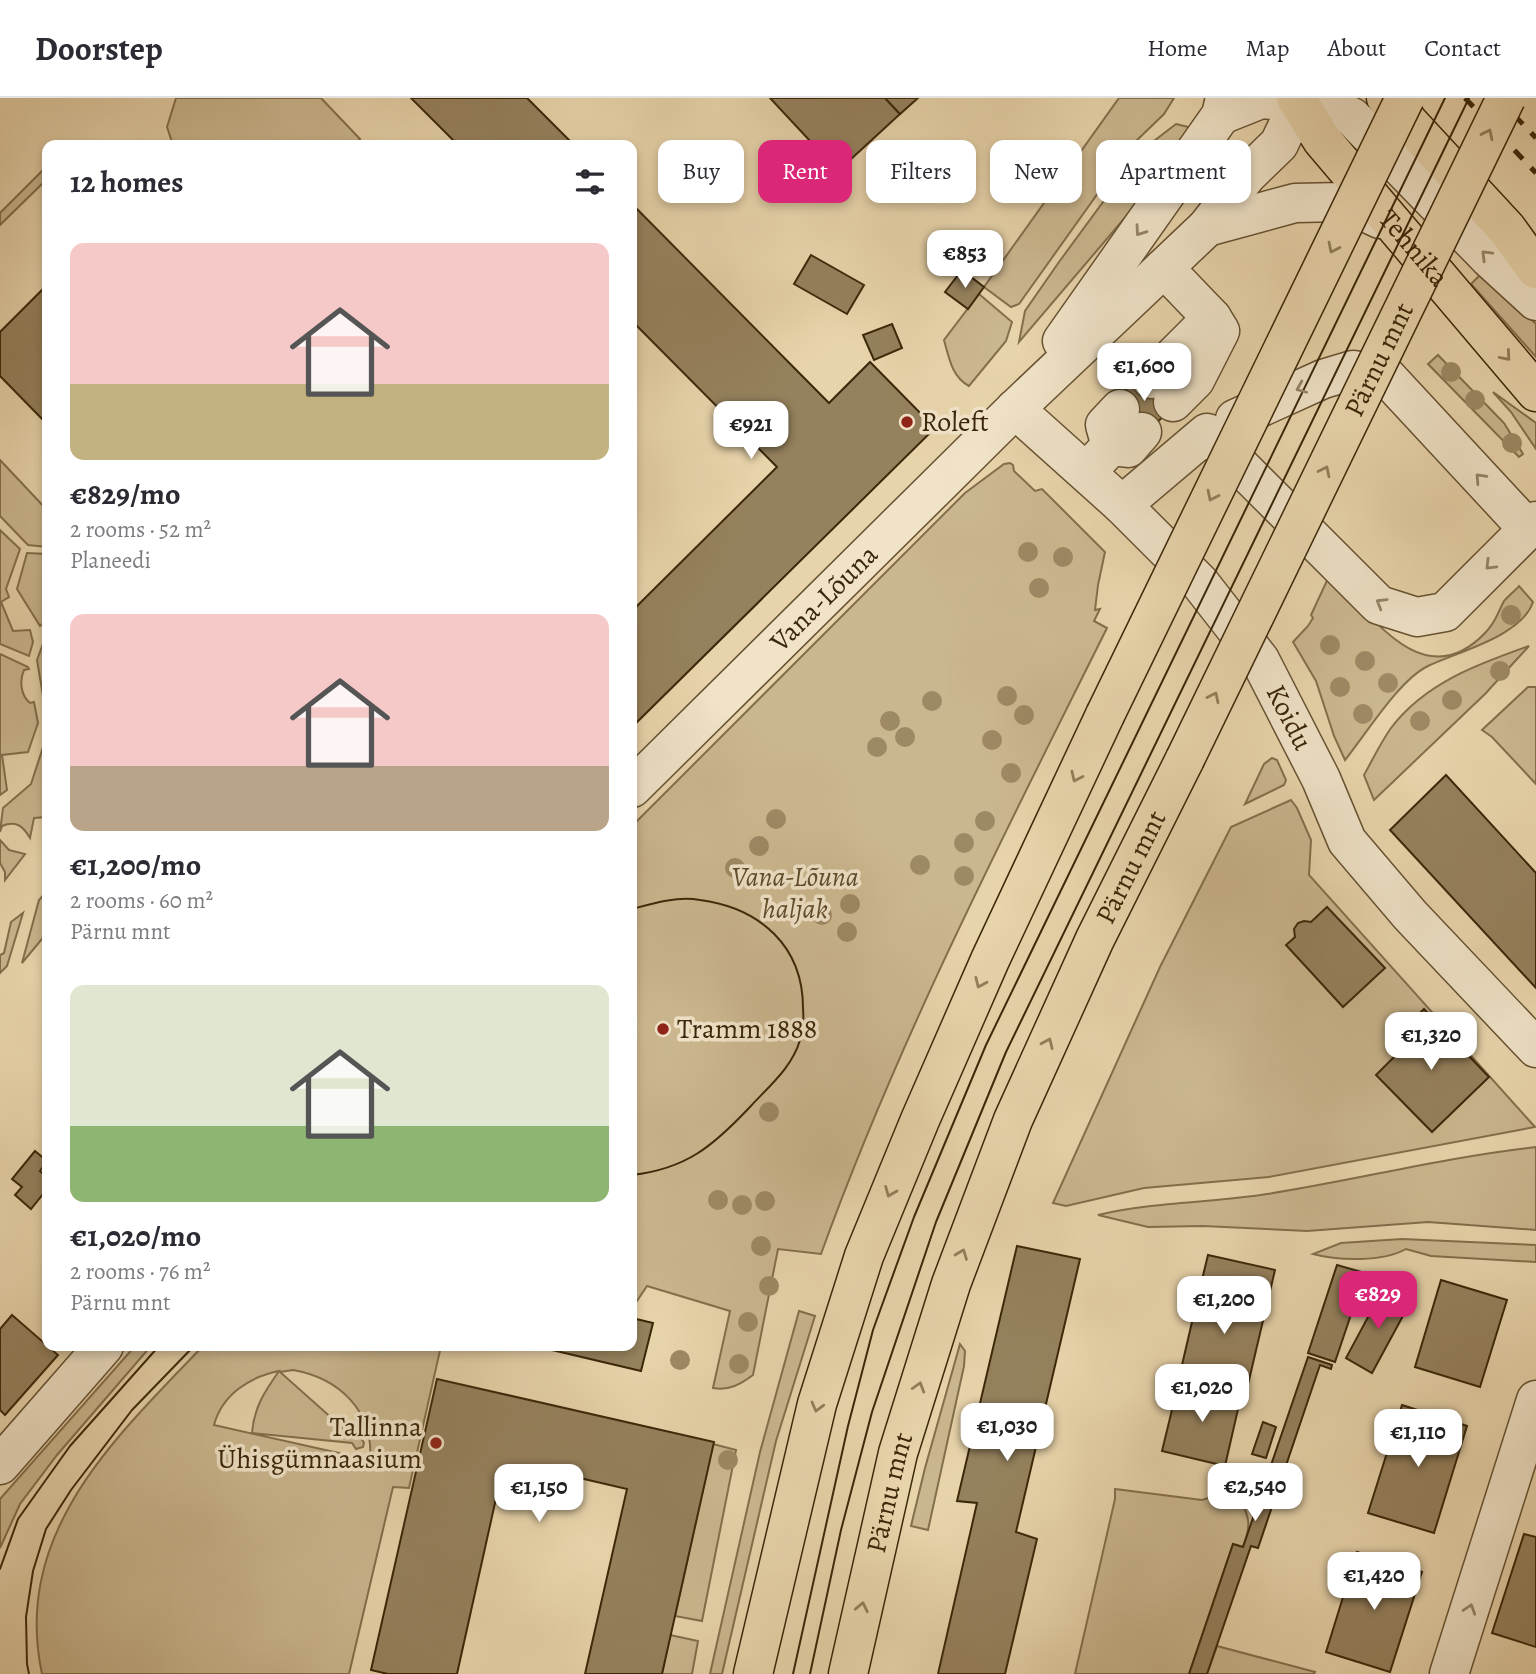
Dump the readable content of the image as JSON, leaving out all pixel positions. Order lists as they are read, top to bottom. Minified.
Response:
{"streets":{"main road":["Tehnika","Pärnu mnt"],"street":["Vana-Lõuna","Koidu"]},"crossings":[["Tehnika","Vana-Lõuna"],["Vana-Lõuna","Koidu"]],"parks":["Vana-Lõuna haljak"],"places":["Roleft","Tramm 1888","Tallinna Ühisgümnaasium"],"page":{"header":"Doorstep","nav":["Home","Map","About","Contact"],"chip":["Buy","Rent","Filters","New","Apartment"],"heading":"12 homes","list":[{"name":"€829/mo","note":"2 rooms · 52 m² · Planeedi"},{"name":"€1,200/mo","note":"2 rooms · 60 m² · Pärnu mnt"},{"name":"€1,020/mo","note":"2 rooms · 76 m² · Pärnu mnt"}],"price":["€853","€1,600","€921","€1,320","€829","€1,200","€1,020","€1,030","€1,110","€2,540","€1,150","€1,420"]}}
